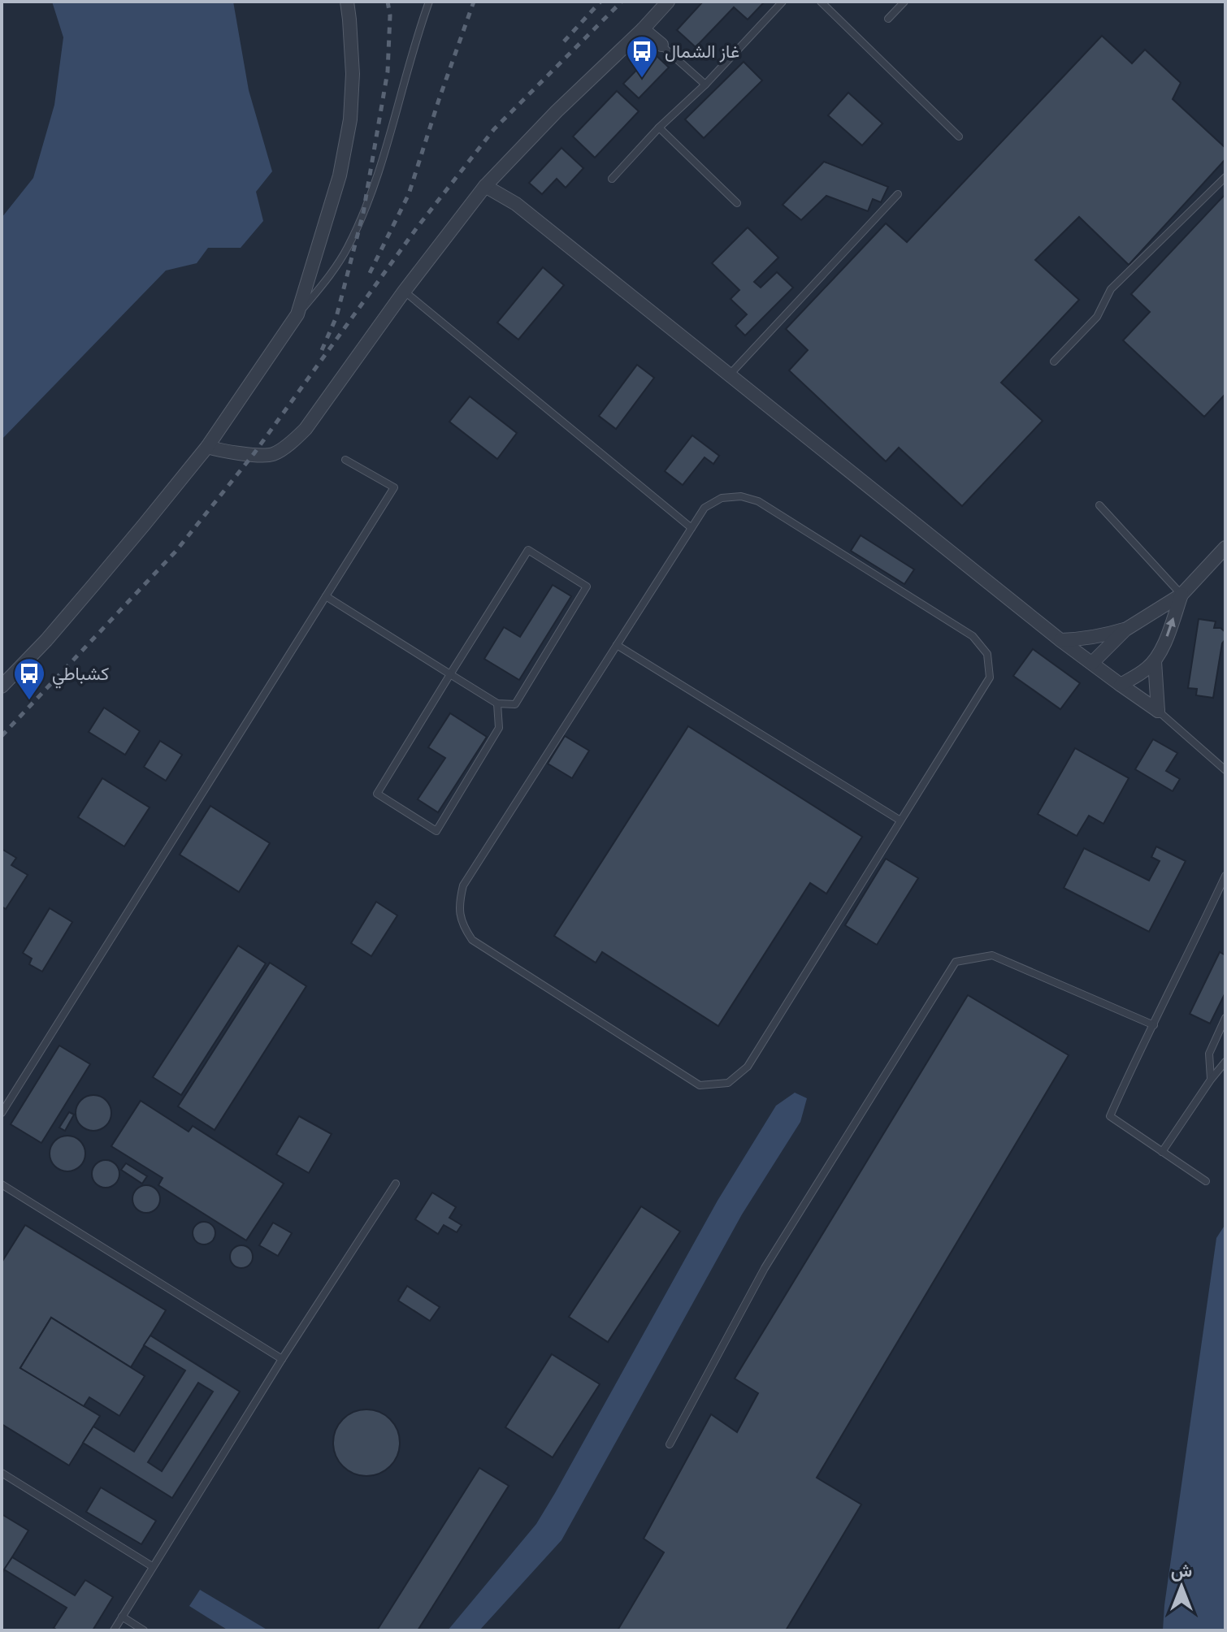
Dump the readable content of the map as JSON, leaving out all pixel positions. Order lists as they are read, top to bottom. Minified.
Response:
{"places":{"bus stop":["غاز الشمال","كشباطي"]},"north":"top"}
